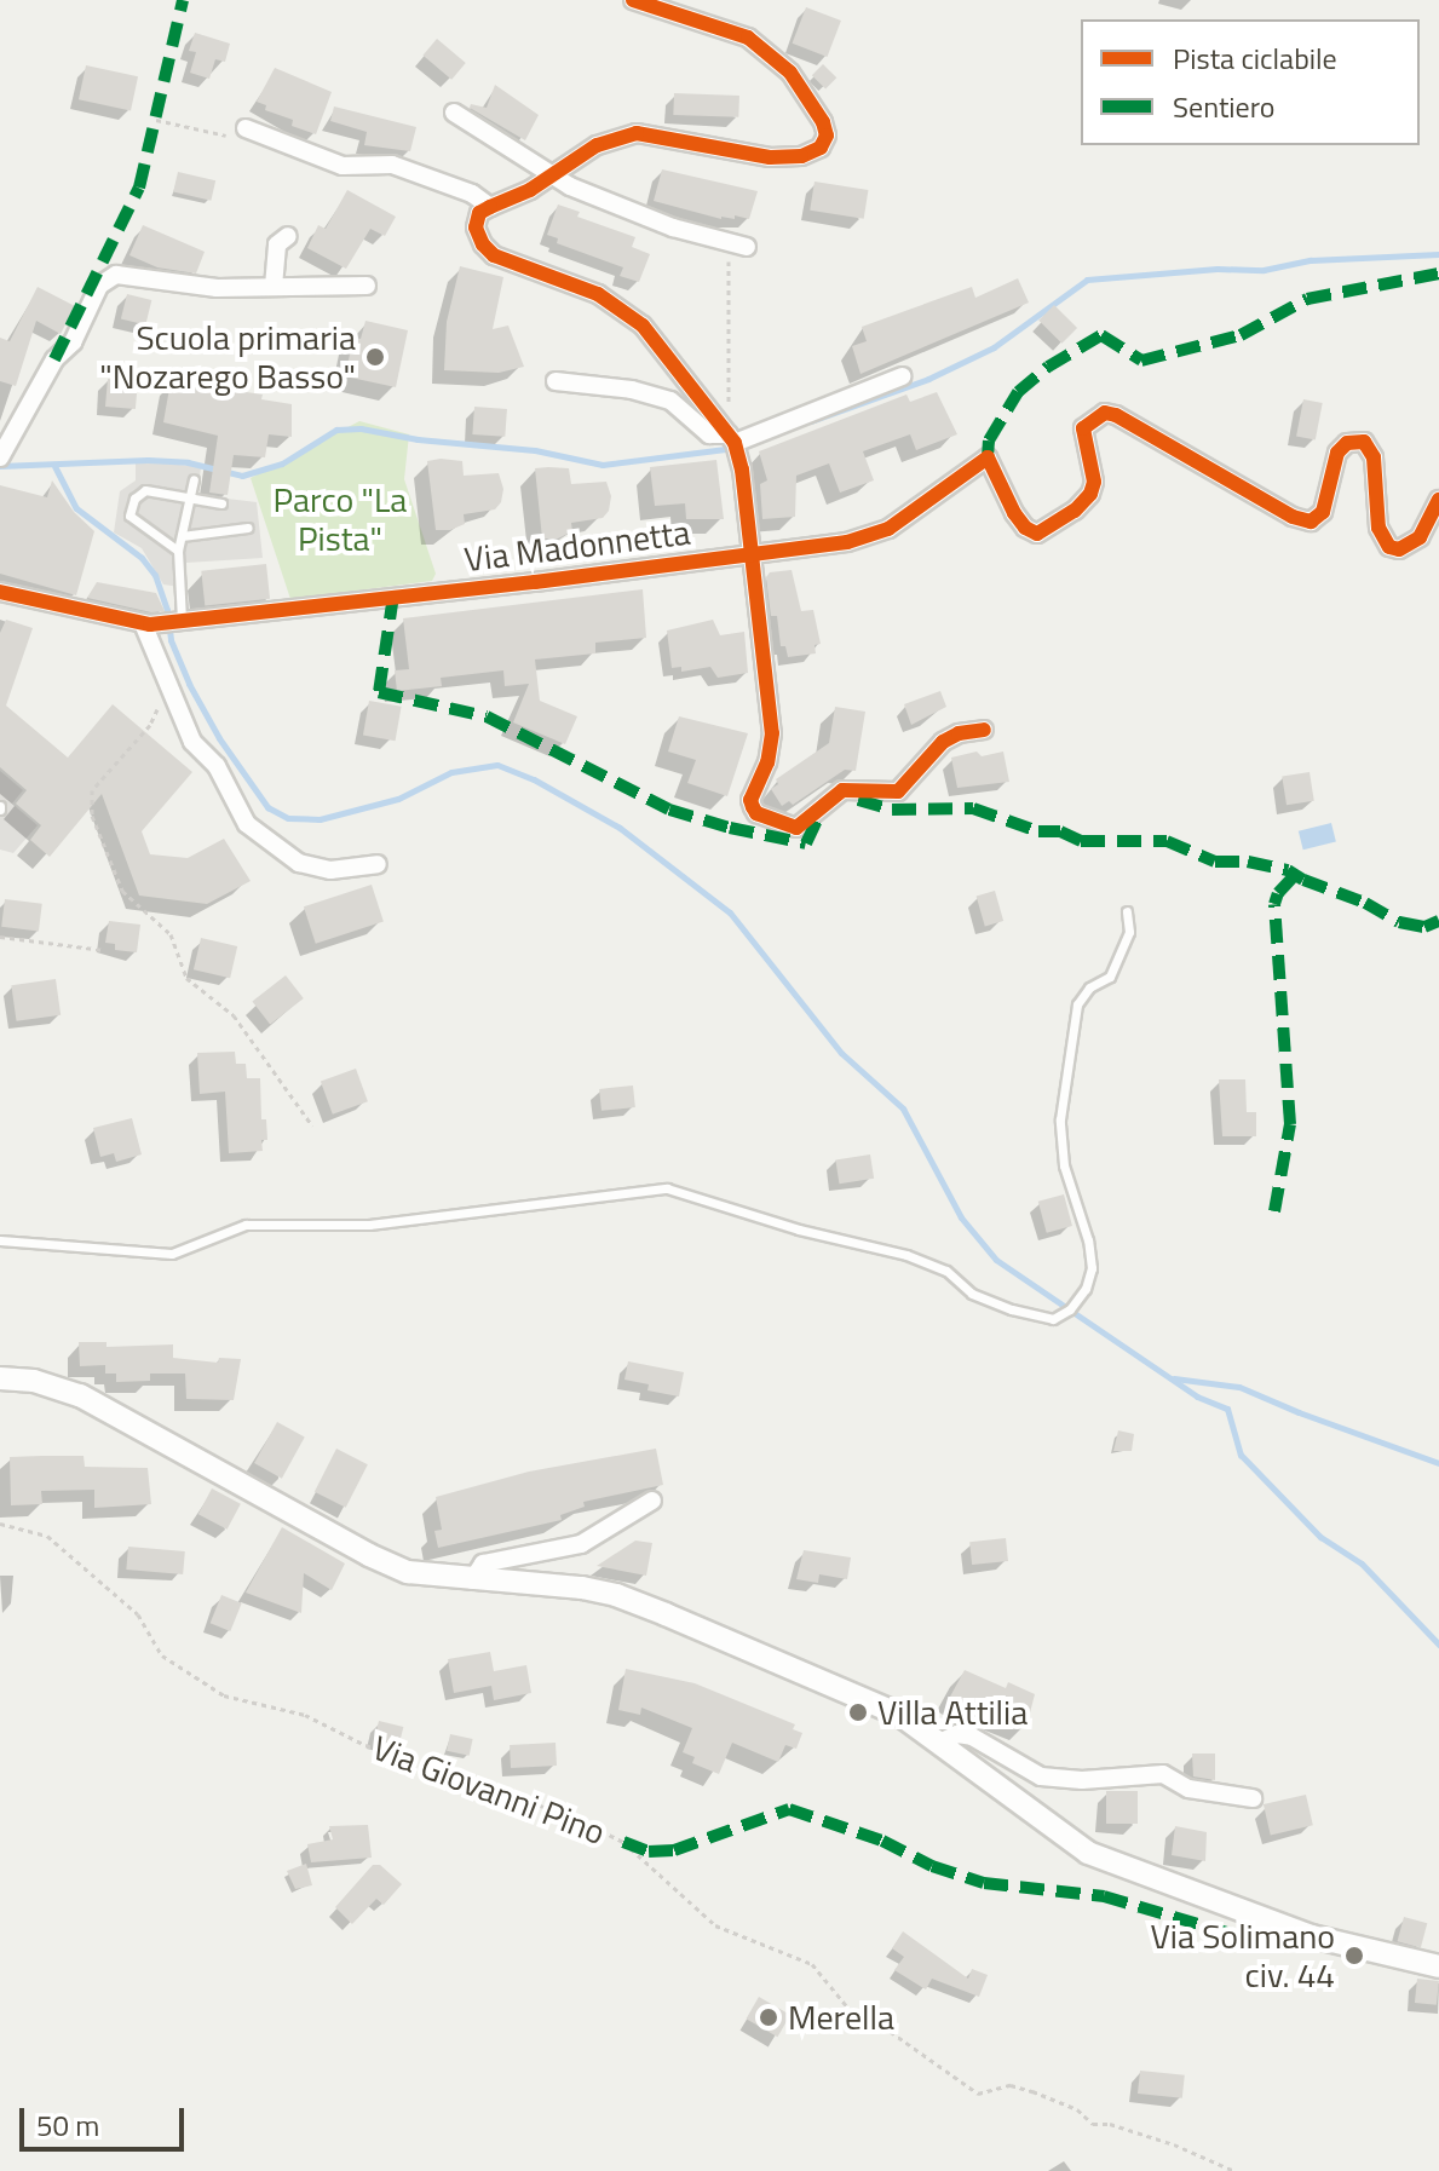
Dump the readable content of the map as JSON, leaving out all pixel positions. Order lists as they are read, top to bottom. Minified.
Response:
{"streets":{"street":["Via Madonnetta"],"path":["Via Giovanni Pino"]},"parks":["Parco \"La Pista\""],"places":["Scuola primaria \"Nozarego Basso\"","Villa Attilia","Via Solimano civ. 44","Merella"],"legend":["Pista ciclabile","Sentiero"],"scale_bar":"50 m"}
